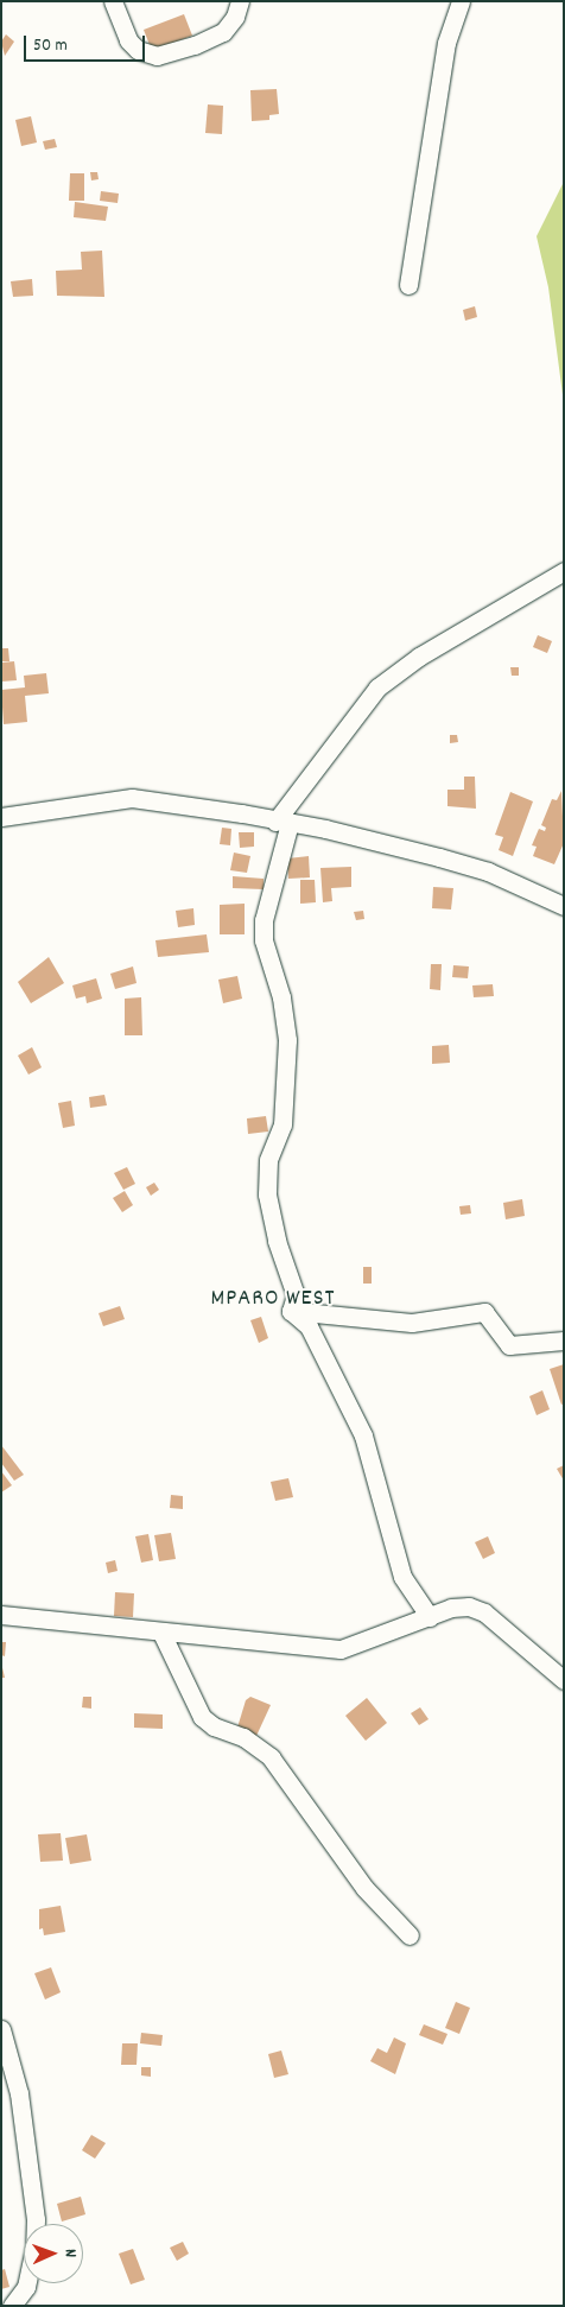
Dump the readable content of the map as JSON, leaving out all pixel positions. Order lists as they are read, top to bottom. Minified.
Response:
{"districts":["MPARO WEST"],"scale_bar":"50 m","north":"right"}
